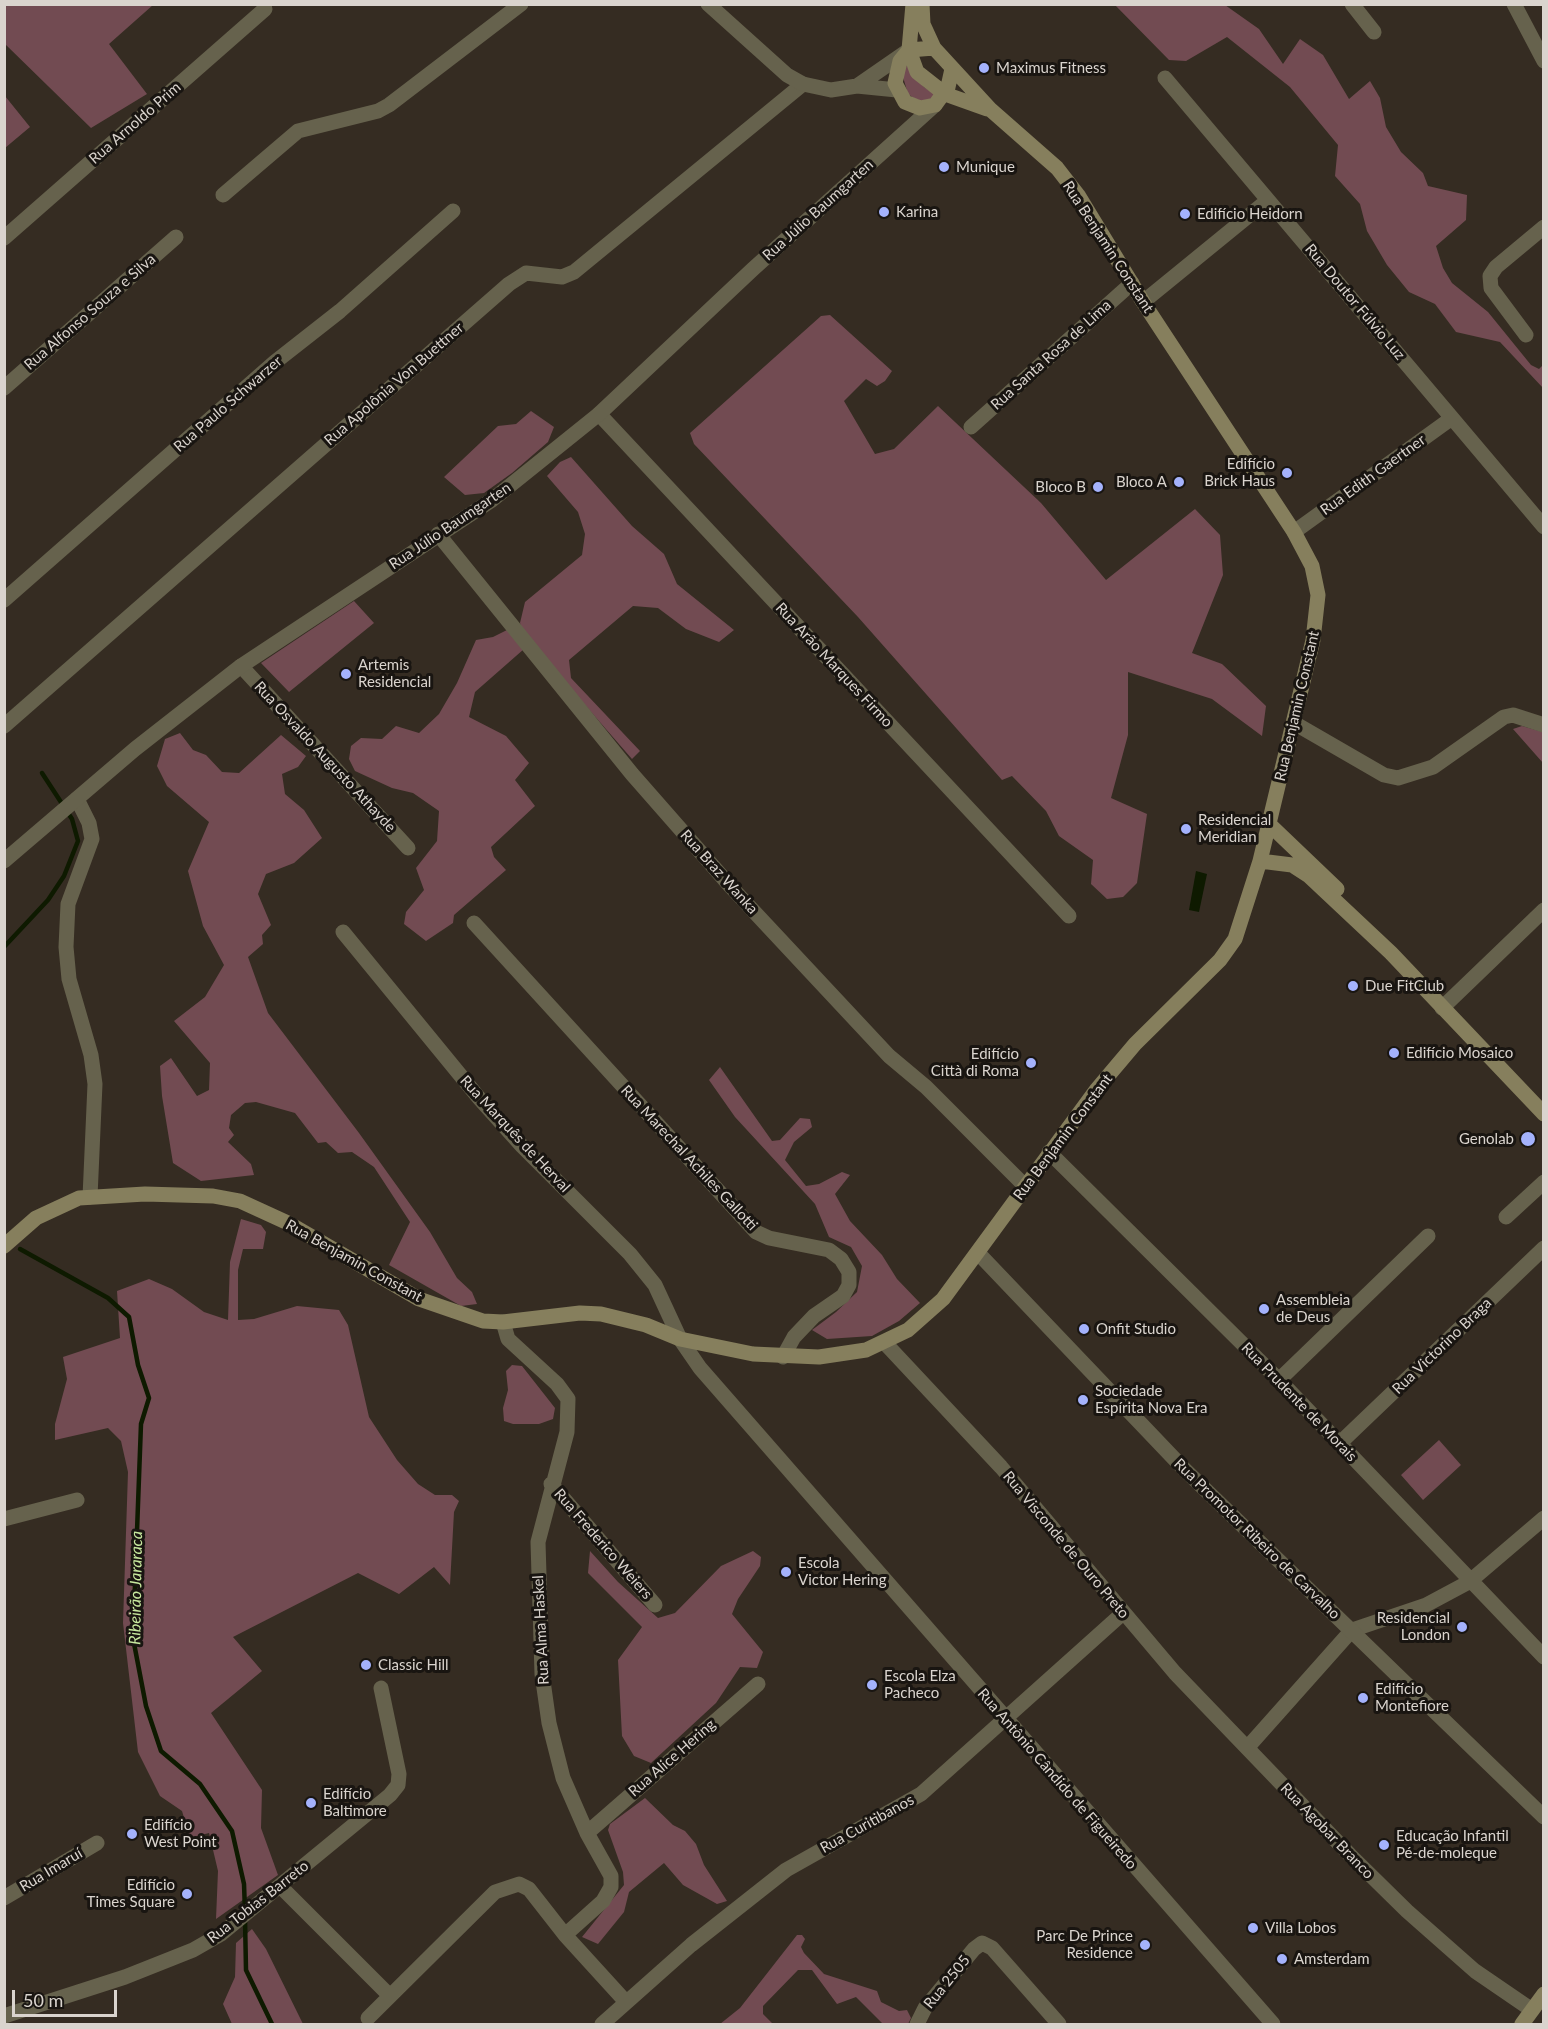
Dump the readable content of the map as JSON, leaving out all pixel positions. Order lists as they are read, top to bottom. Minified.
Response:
{"streets":{"main road":["Rua Benjamin Constant"],"street":["Rua Arnoldo Prim","Rua Júlio Baumgarten","Rua Doutor Fúlvio Luz","Rua Alfonso Souza e Silva","Rua Santa Rosa de Lima","Rua Apolônia Von Buettner","Rua Paulo Schwarzer","Rua Edith Gaertner","Rua Arão Marques Firmo","Rua Osvaldo Augusto Athayde","Rua Braz Wanka","Rua Marquês de Herval","Rua Marechal Achiles Gallotti","Rua Victorino Braga","Rua Prudente de Morais","Rua Promotor Ribeiro de Carvalho","Rua Frederico Weiers","Rua Visconde de Ouro Preto","Rua Alma Haskel","Rua Alice Hering","Rua Antônio Cândido de Figueiredo","Rua Curitibanos","Rua Agobar Branco","Rua Imaruí","Rua Tobias Barreto","Rua 2505"]},"crossings":[["Rua Júlio Baumgarten","Rua Benjamin Constant"],["Rua Júlio Baumgarten","Rua Arão Marques Firmo"],["Rua Júlio Baumgarten","Rua Osvaldo Augusto Athayde"],["Rua Júlio Baumgarten","Rua Braz Wanka"],["Rua Benjamin Constant","Rua Santa Rosa de Lima"],["Rua Benjamin Constant","Rua Edith Gaertner"],["Rua Benjamin Constant","Rua Braz Wanka"],["Rua Benjamin Constant","Rua Marquês de Herval"],["Rua Benjamin Constant","Rua Marechal Achiles Gallotti"],["Rua Benjamin Constant","Rua Prudente de Morais"],["Rua Benjamin Constant","Rua Promotor Ribeiro de Carvalho"],["Rua Benjamin Constant","Rua Visconde de Ouro Preto"],["Rua Benjamin Constant","Rua Alma Haskel"],["Rua Benjamin Constant","Rua Antônio Cândido de Figueiredo"],["Rua Doutor Fúlvio Luz","Rua Edith Gaertner"],["Rua Marquês de Herval","Rua Antônio Cândido de Figueiredo"],["Rua Victorino Braga","Rua Prudente de Morais"],["Rua Frederico Weiers","Rua Alma Haskel"],["Rua Visconde de Ouro Preto","Rua Curitibanos"],["Rua Visconde de Ouro Preto","Rua Agobar Branco"],["Rua Alma Haskel","Rua Alice Hering"],["Rua Antônio Cândido de Figueiredo","Rua Curitibanos"]],"water":["Ribeirão Jararaca"],"places":["Maximus Fitness","Munique","Karina","Edifício Heidorn","Edifício Brick Haus","Bloco A","Bloco B","Artemis Residencial","Residencial Meridian","Due FitClub","Edifício Mosaico","Edifício Città di Roma","Genolab","Assembleia de Deus","Onfit Studio","Sociedade Espírita Nova Era","Escola Victor Hering","Residencial London","Classic Hill","Escola Elza Pacheco","Edifício Montefiore","Edifício Baltimore","Edifício West Point","Educação Infantil Pé-de-moleque","Edifício Times Square","Villa Lobos","Parc De Prince Residence","Amsterdam"],"scale_bar":"50 m"}
